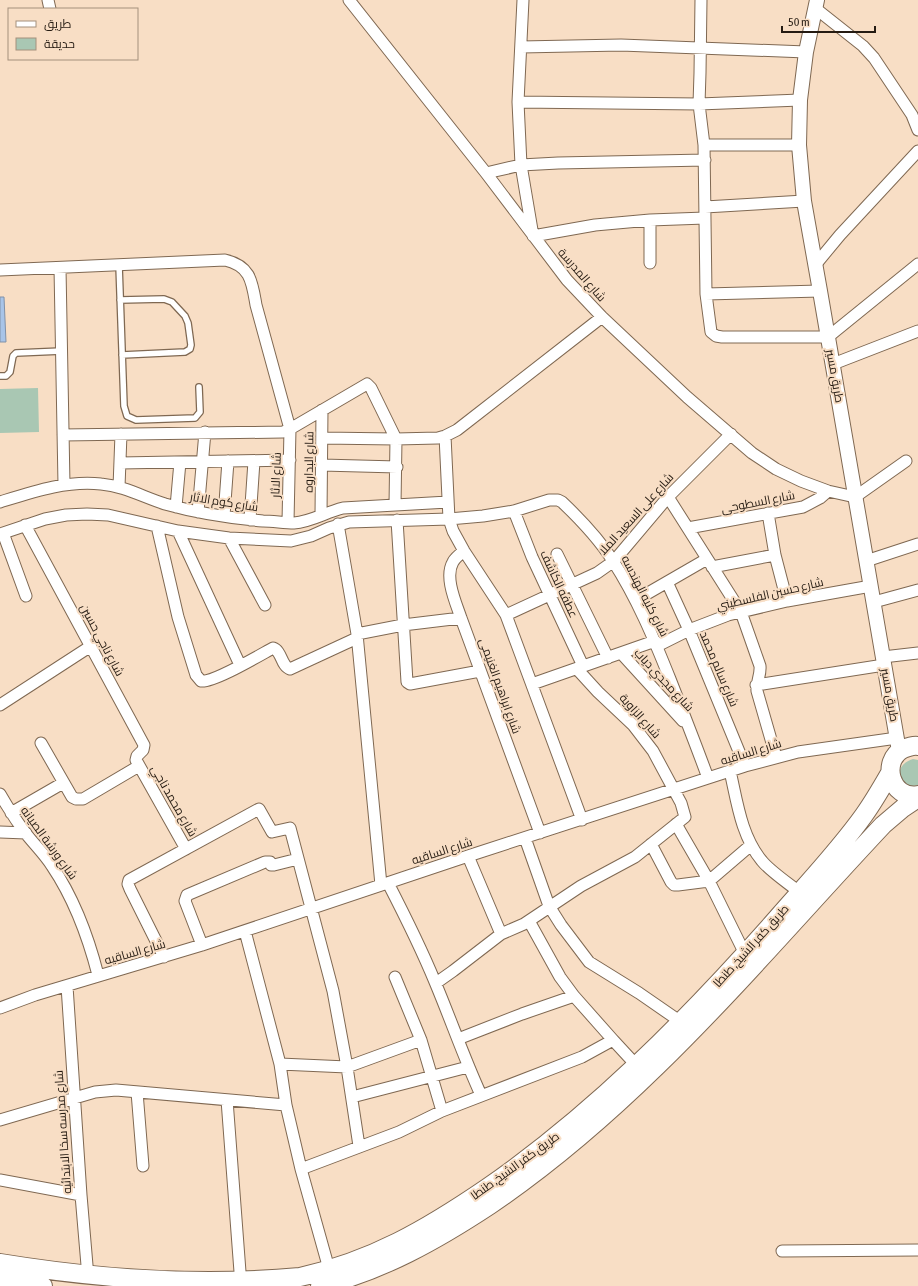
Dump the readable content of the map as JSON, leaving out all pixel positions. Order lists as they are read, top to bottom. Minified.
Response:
{"streets":{"main road":["طريق كفر الشيخ, طنطا"],"street":["شارع المدرسة","طريق مسير","شارع البداروه","شارع الاثار","شارع كوم الاثار","شارع السطوحى","شارع على السعيد الملا","عطفه الكاشف","شارع حسين الفلسطيني","شارع كليه الهندسه","شارع ناجي حسين","شارع سالم محمد","شارع مجدي دياب","شارع ابراهيم الغنيمى","شارع الزاوية","شارع الساقيه","شارع محمد ناجي","شارع ورشة الصيانه","شارع مدرسه سخا الابتدائيه"]},"crossings":[["شارع المدرسة","طريق مسير"],["شارع المدرسة","شارع السطوحى"],["شارع المدرسة","شارع على السعيد الملا"],["طريق مسير","شارع حسين الفلسطيني"],["طريق مسير","شارع الساقيه"],["طريق مسير","طريق كفر الشيخ, طنطا"],["شارع البداروه","شارع كوم الاثار"],["شارع الاثار","شارع كوم الاثار"],["شارع على السعيد الملا","عطفه الكاشف"],["شارع على السعيد الملا","شارع كليه الهندسه"],["عطفه الكاشف","شارع حسين الفلسطيني"],["عطفه الكاشف","شارع كليه الهندسه"],["عطفه الكاشف","شارع الزاوية"],["شارع حسين الفلسطيني","شارع كليه الهندسه"],["شارع حسين الفلسطيني","شارع سالم محمد"],["شارع حسين الفلسطيني","شارع مجدي دياب"],["شارع حسين الفلسطيني","شارع الزاوية"],["شارع كليه الهندسه","شارع مجدي دياب"],["شارع كليه الهندسه","شارع الساقيه"],["شارع ناجي حسين","شارع محمد ناجي"],["شارع سالم محمد","شارع الساقيه"],["شارع ابراهيم الغنيمى","شارع الساقيه"],["شارع الزاوية","شارع الساقيه"],["شارع الساقيه","شارع ورشة الصيانه"],["شارع الساقيه","طريق كفر الشيخ, طنطا"],["شارع الساقيه","شارع مدرسه سخا الابتدائيه"],["طريق كفر الشيخ, طنطا","شارع مدرسه سخا الابتدائيه"]],"legend":["طريق","حديقة"],"scale_bar":"50 m"}
